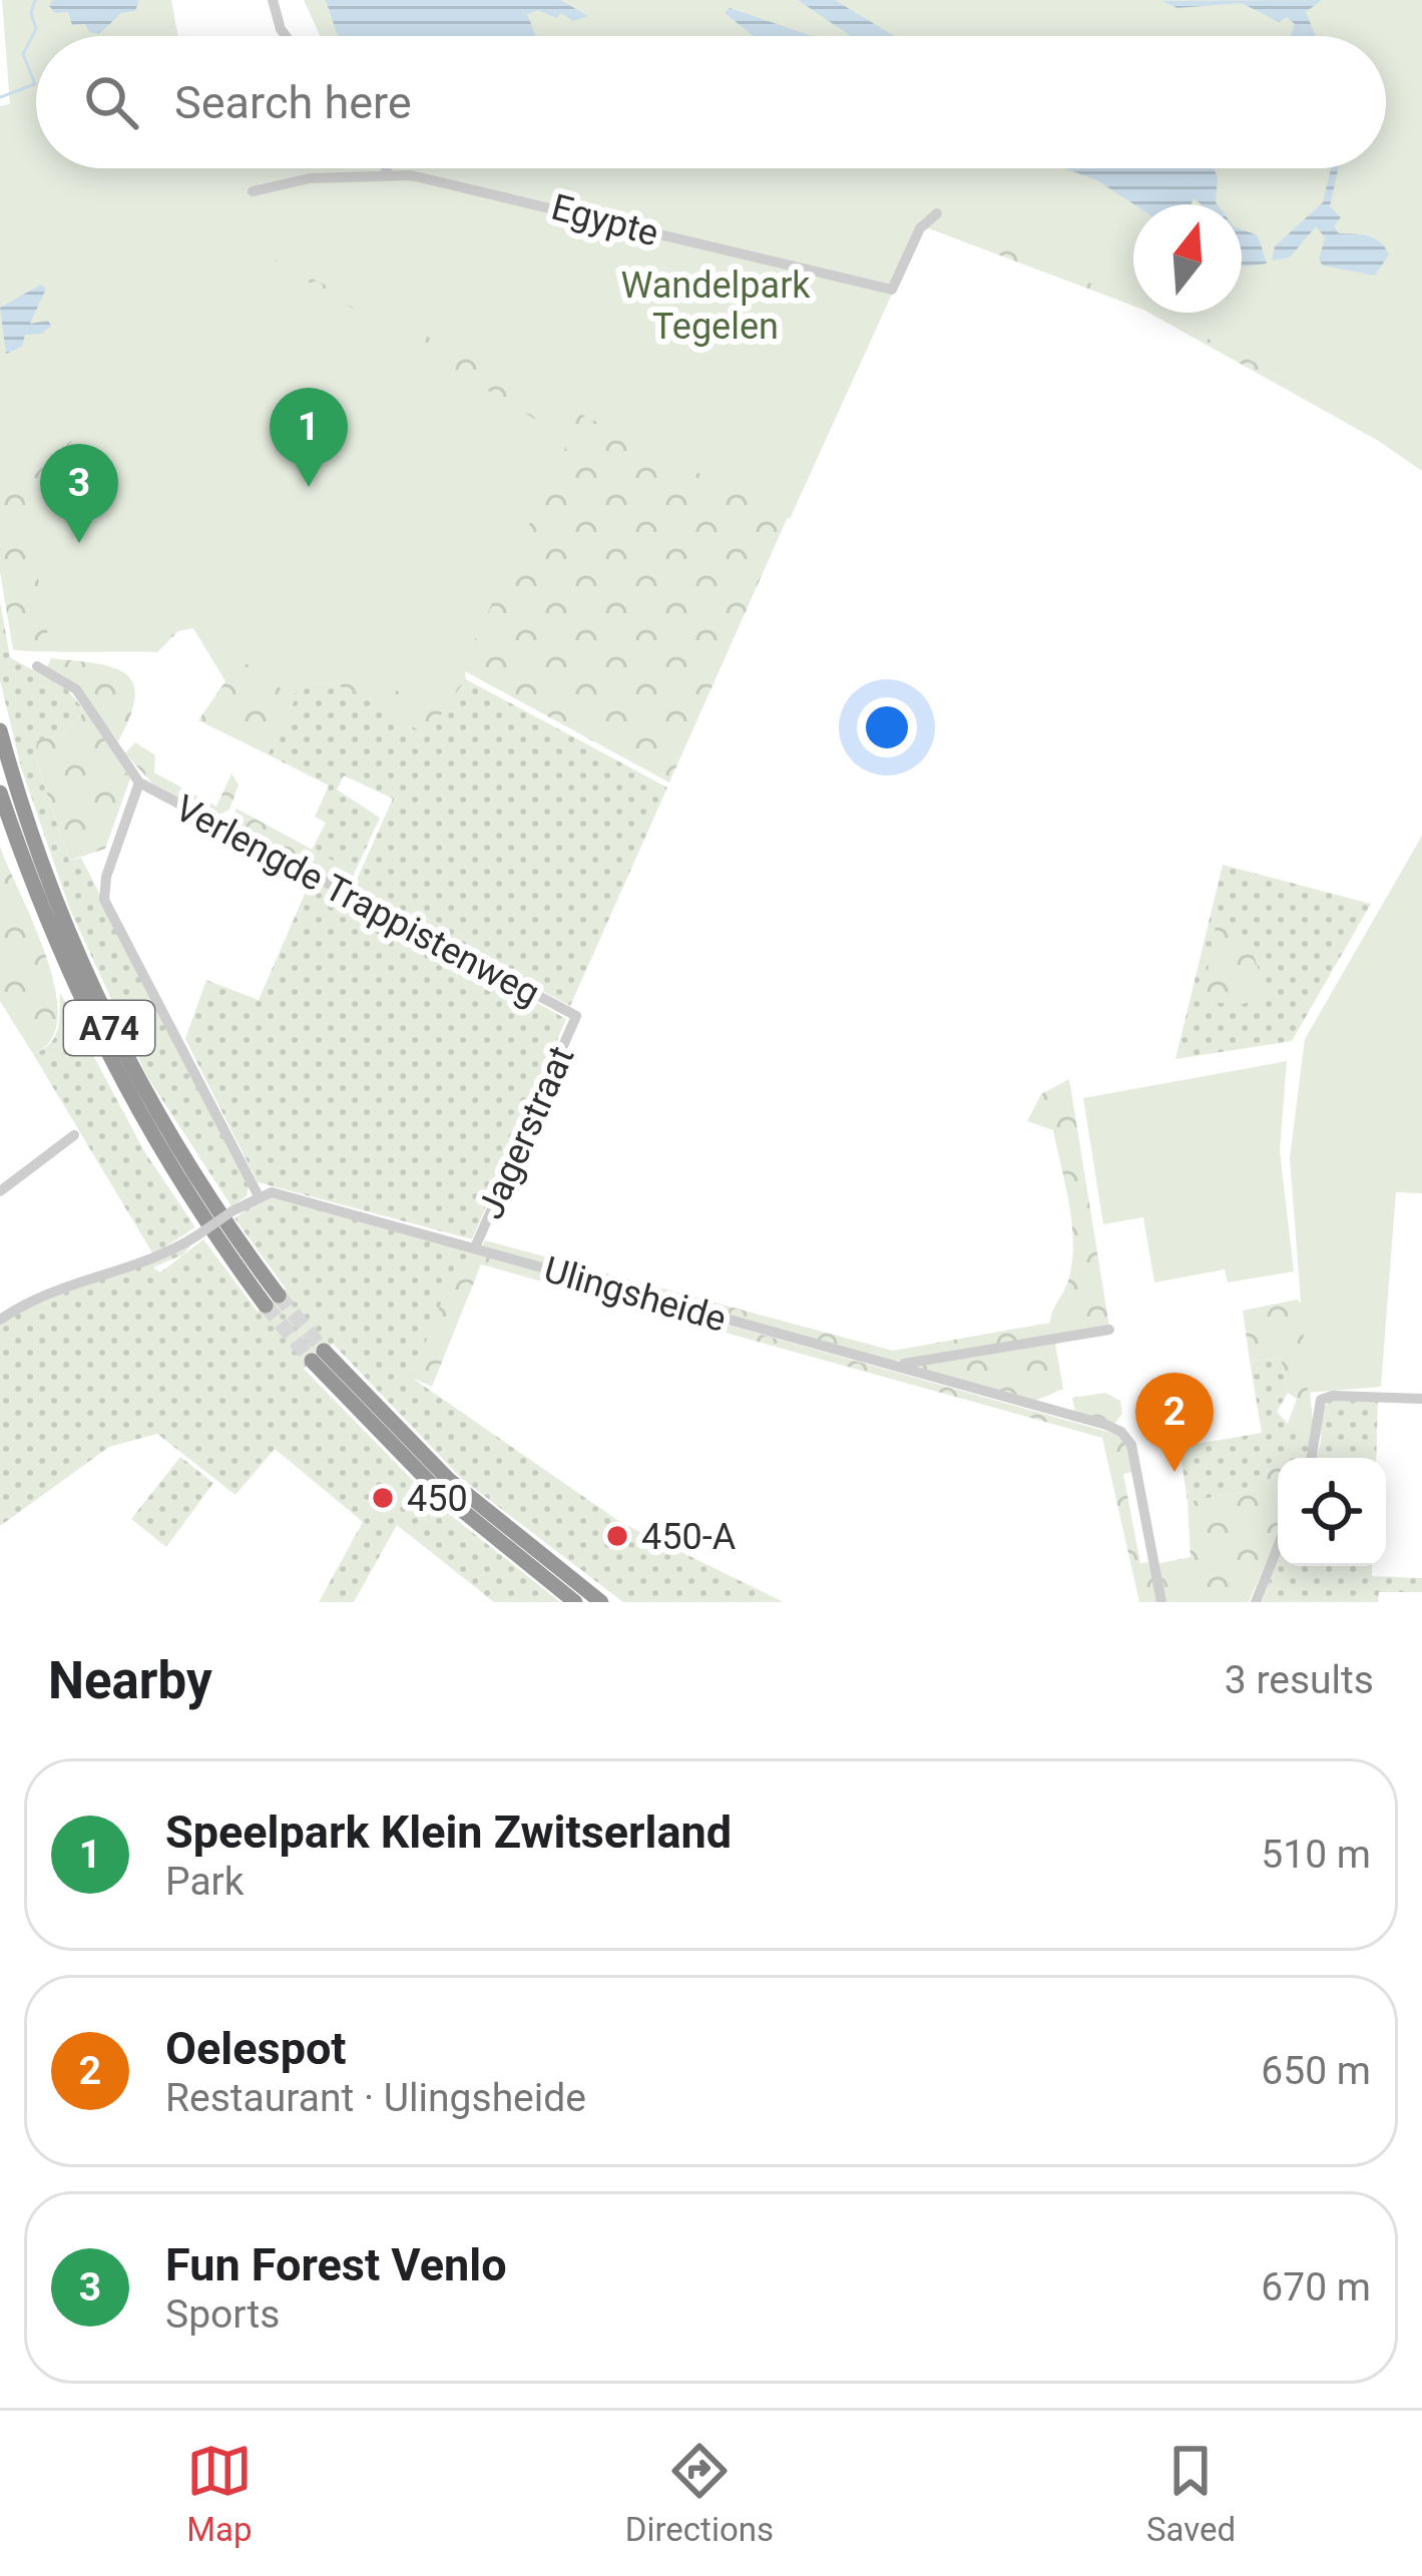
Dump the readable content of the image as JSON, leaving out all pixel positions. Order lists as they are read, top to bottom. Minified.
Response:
{"streets":{"highway":["A74"],"street":["Egypte","Verlengde Trappistenweg","Jagerstraat","Ulingsheide"]},"crossings":[["Verlengde Trappistenweg","Jagerstraat"],["Jagerstraat","Ulingsheide"]],"parks":["Wandelpark Tegelen"],"places":["450","450-A"],"north":"top","page":{"search":"Search here","pins":["1","3","2"],"heading":["Nearby","3 results"],"list":[{"mark":"1","name":"Speelpark Klein Zwitserland","note":"Park","value":"510 m"},{"mark":"2","name":"Oelespot","note":"Restaurant · Ulingsheide","value":"650 m"},{"mark":"3","name":"Fun Forest Venlo","note":"Sports","value":"670 m"}],"nav":["Map","Directions","Saved"]}}
